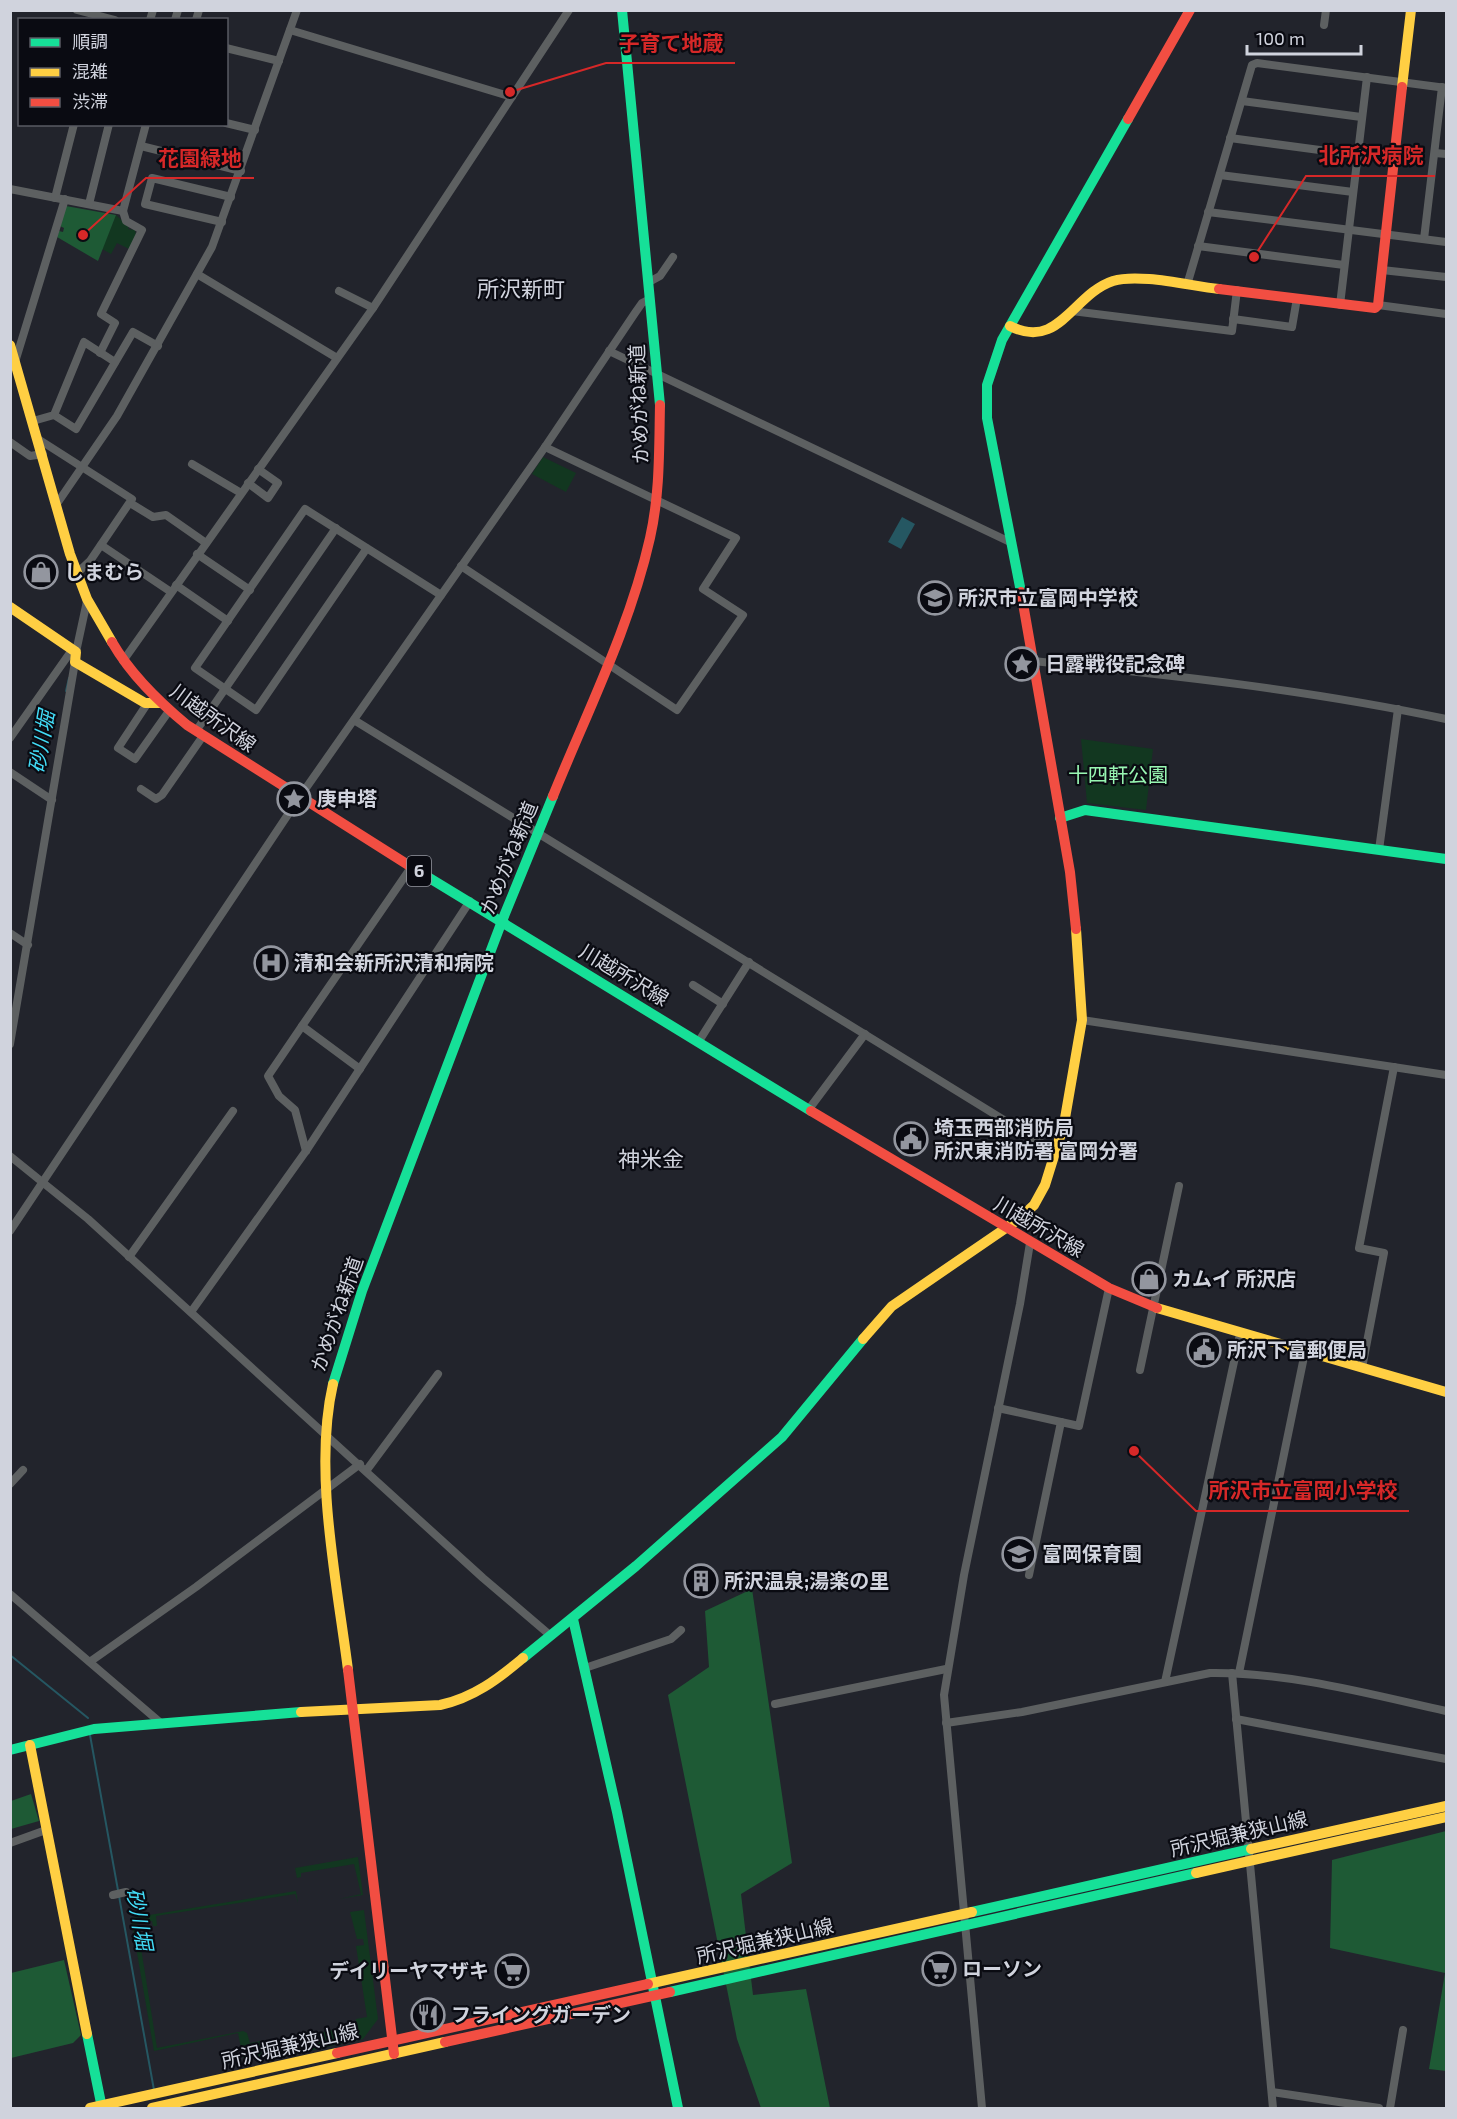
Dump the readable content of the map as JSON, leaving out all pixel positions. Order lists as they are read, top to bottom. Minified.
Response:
{"streets":{"street":["かめがね新道","川越所沢線","6","所沢堀兼狭山線"]},"crossings":[["かめがね新道","川越所沢線"],["かめがね新道","所沢堀兼狭山線"]],"districts":["所沢新町","神米金"],"water":["砂川堀"],"parks":["十四軒公園"],"places":{"other":["子育て地蔵","花園緑地","北所沢病院","所沢市立富岡小学校"],"shop":["しまむら","カムイ 所沢店"],"school or university":["所沢市立富岡中学校","富岡保育園"],"place":["日露戦役記念碑","庚申塔"],"hospital":["清和会新所沢清和病院"],"public building":["埼玉西部消防局 所沢東消防署 富岡分署","所沢下富郵便局"],"building":["所沢温泉;湯楽の里"],"supermarket":["ローソン","デイリーヤマザキ"],"restaurant":["フライングガーデン"]},"legend":["順調","混雑","渋滞"],"scale_bar":"100 m"}
